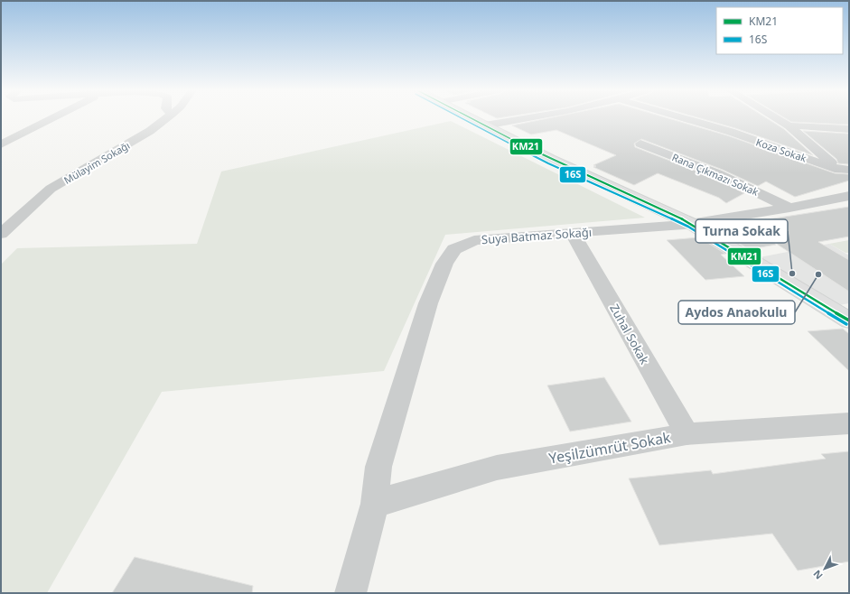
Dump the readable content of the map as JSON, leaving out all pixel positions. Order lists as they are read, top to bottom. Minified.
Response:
{"streets":{"street":["Koza Sokak","Mülayim Sokağı","Rana Çıkmazı Sokak","Suya Batmaz Sokağı","Zuhal Sokak","Yeşilzümrüt Sokak"]},"crossings":[["Rana Çıkmazı Sokak","Suya Batmaz Sokağı"],["Suya Batmaz Sokağı","Zuhal Sokak"],["Suya Batmaz Sokağı","Yeşilzümrüt Sokak"],["Zuhal Sokak","Yeşilzümrüt Sokak"]],"places":["Turna Sokak","Aydos Anaokulu"],"lines":["transit line KM21","transit line 16S"],"legend":["KM21","16S"],"north":"bottom left"}
